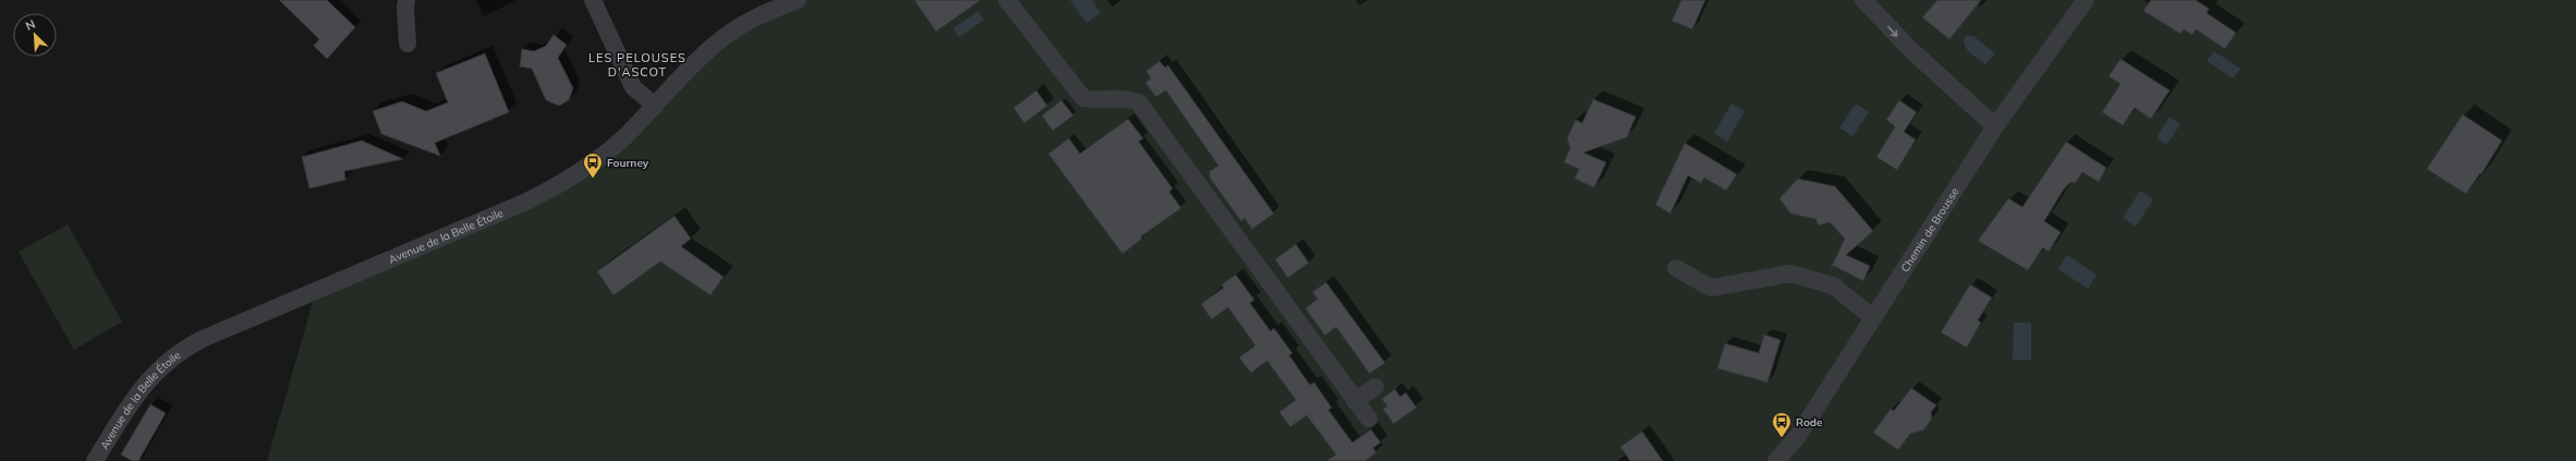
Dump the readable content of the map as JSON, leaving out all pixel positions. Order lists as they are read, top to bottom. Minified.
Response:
{"streets":{"street":["Chemin de Brousse","Avenue de la Belle Étoile"]},"districts":["LES PELOUSES D'ASCOT"],"places":{"bus stop":["Fourney","Rode"]},"north":"top left"}
